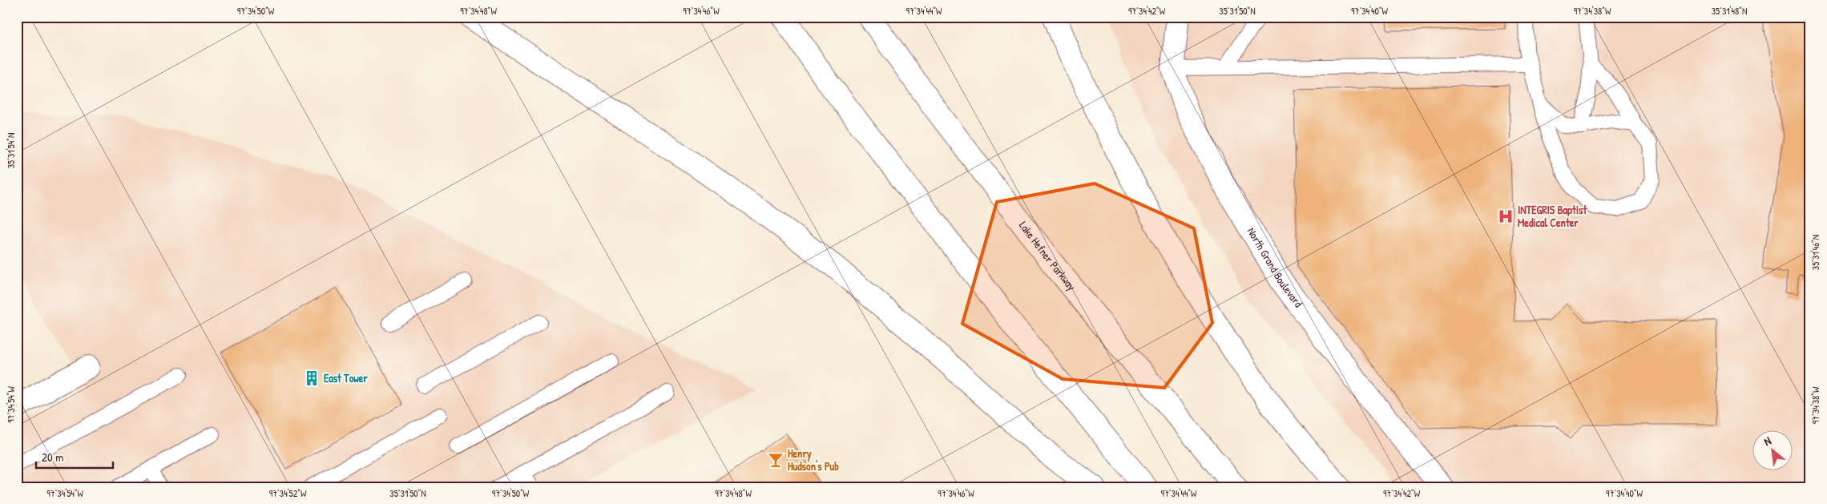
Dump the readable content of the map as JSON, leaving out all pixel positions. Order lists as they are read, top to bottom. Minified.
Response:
{"streets":{"main road":["Lake Hefner Parkway","North Grand Boulevard"]},"places":{"hospital":["INTEGRIS Baptist Medical Center"],"building":["East Tower"],"bar":["Henry Hudson's Pub"]},"scale_bar":"20 m","north":"top left","coordinates":["97°34'50\"W","97°34'48\"W","97°34'46\"W","97°34'44\"W","97°34'42\"W","35°31'50\"N","97°34'40\"W","97°34'38\"W","35°31'48\"N","35°31'54\"N","35°31'46\"N","97°34'54\"W","97°34'52\"W"]}
